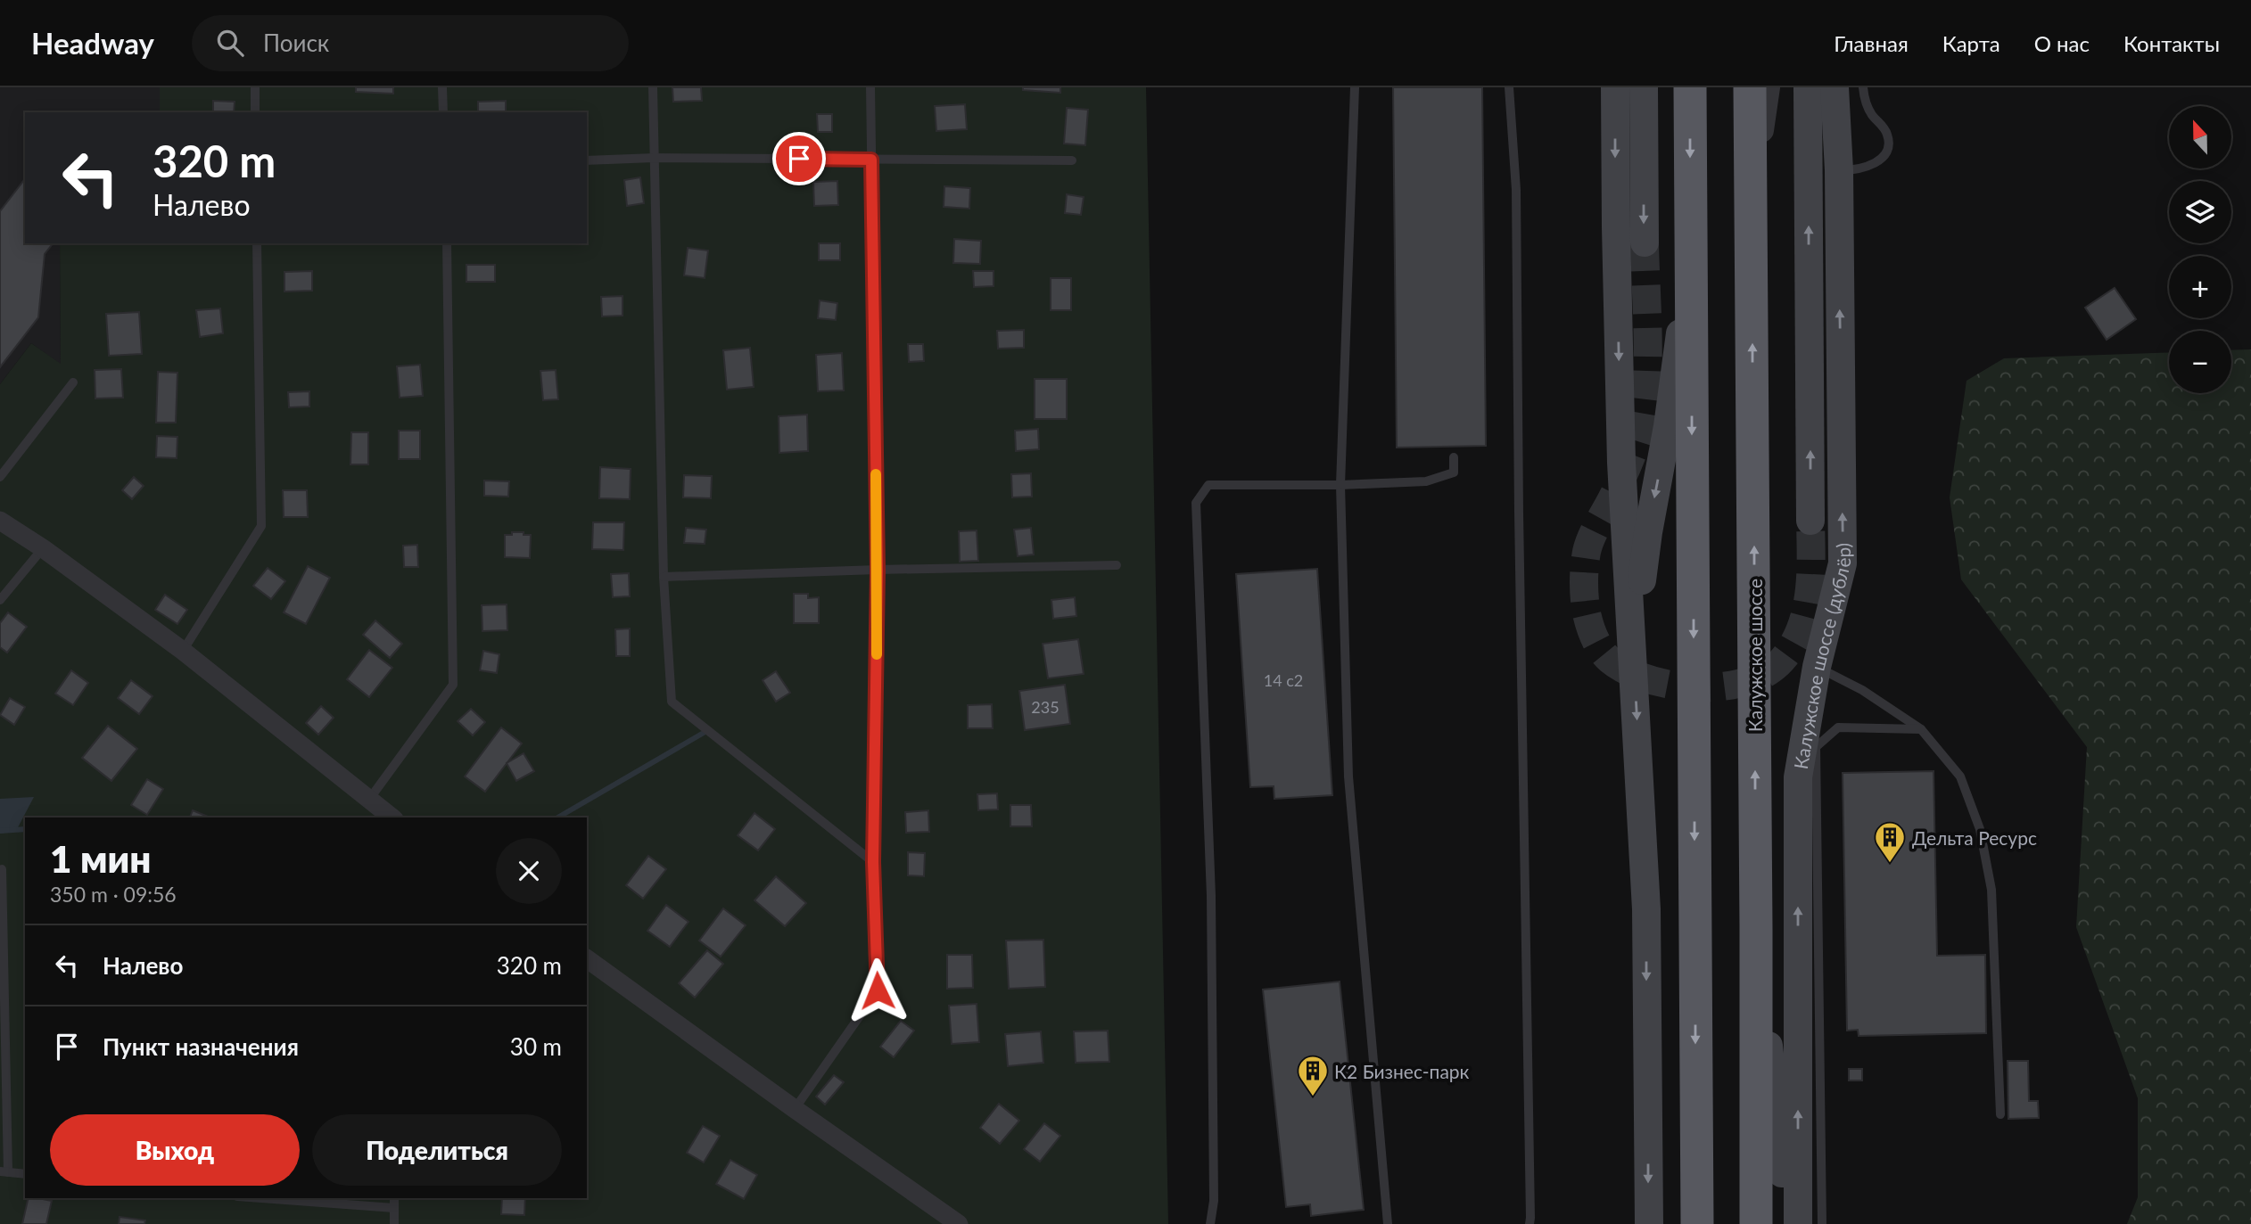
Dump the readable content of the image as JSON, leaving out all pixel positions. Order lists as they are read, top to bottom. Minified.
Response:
{"streets":{"highway":["Калужское шоссе"],"main road":["Калужское шоссе (дублёр)"]},"places":{"building":["Дельта Ресурс","К2 Бизнес-парк"]},"house_numbers":["14 с2","235"],"north":"top","page":{"header":"Headway","search":"Поиск","nav":["Главная","Карта","О нас","Контакты"],"map_buttons":["+","−"],"turn":["320 m","Налево"],"heading":["1 мин","350 m · 09:56"],"list":[{"name":"Налево","value":"320 m"},{"name":"Пункт назначения","value":"30 m"}],"buttons":["Выход","Поделиться"]}}
